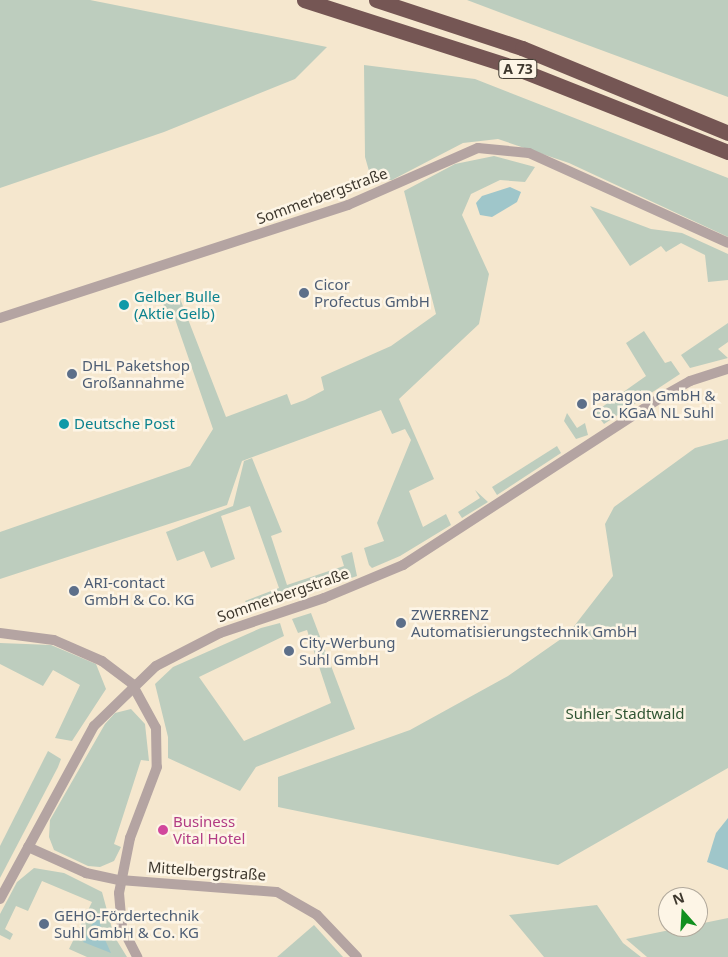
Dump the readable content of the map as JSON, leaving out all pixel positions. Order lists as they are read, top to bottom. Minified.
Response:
{"streets":{"highway":["A 73"],"street":["Sommerbergstraße","Mittelbergstraße"]},"crossings":[["Sommerbergstraße","Mittelbergstraße"]],"parks":["Suhler Stadtwald"],"places":["Cicor Profectus GmbH","Gelber Bulle (Aktie Gelb)","DHL Paketshop Großannahme","paragon GmbH & Co. KGaA NL Suhl","Deutsche Post","ARI-contact GmbH & Co. KG","ZWERRENZ Automatisierungstechnik GmbH","City-Werbung Suhl GmbH","Business Vital Hotel","GEHO-Fördertechnik Suhl GmbH & Co. KG"],"north":"top"}
